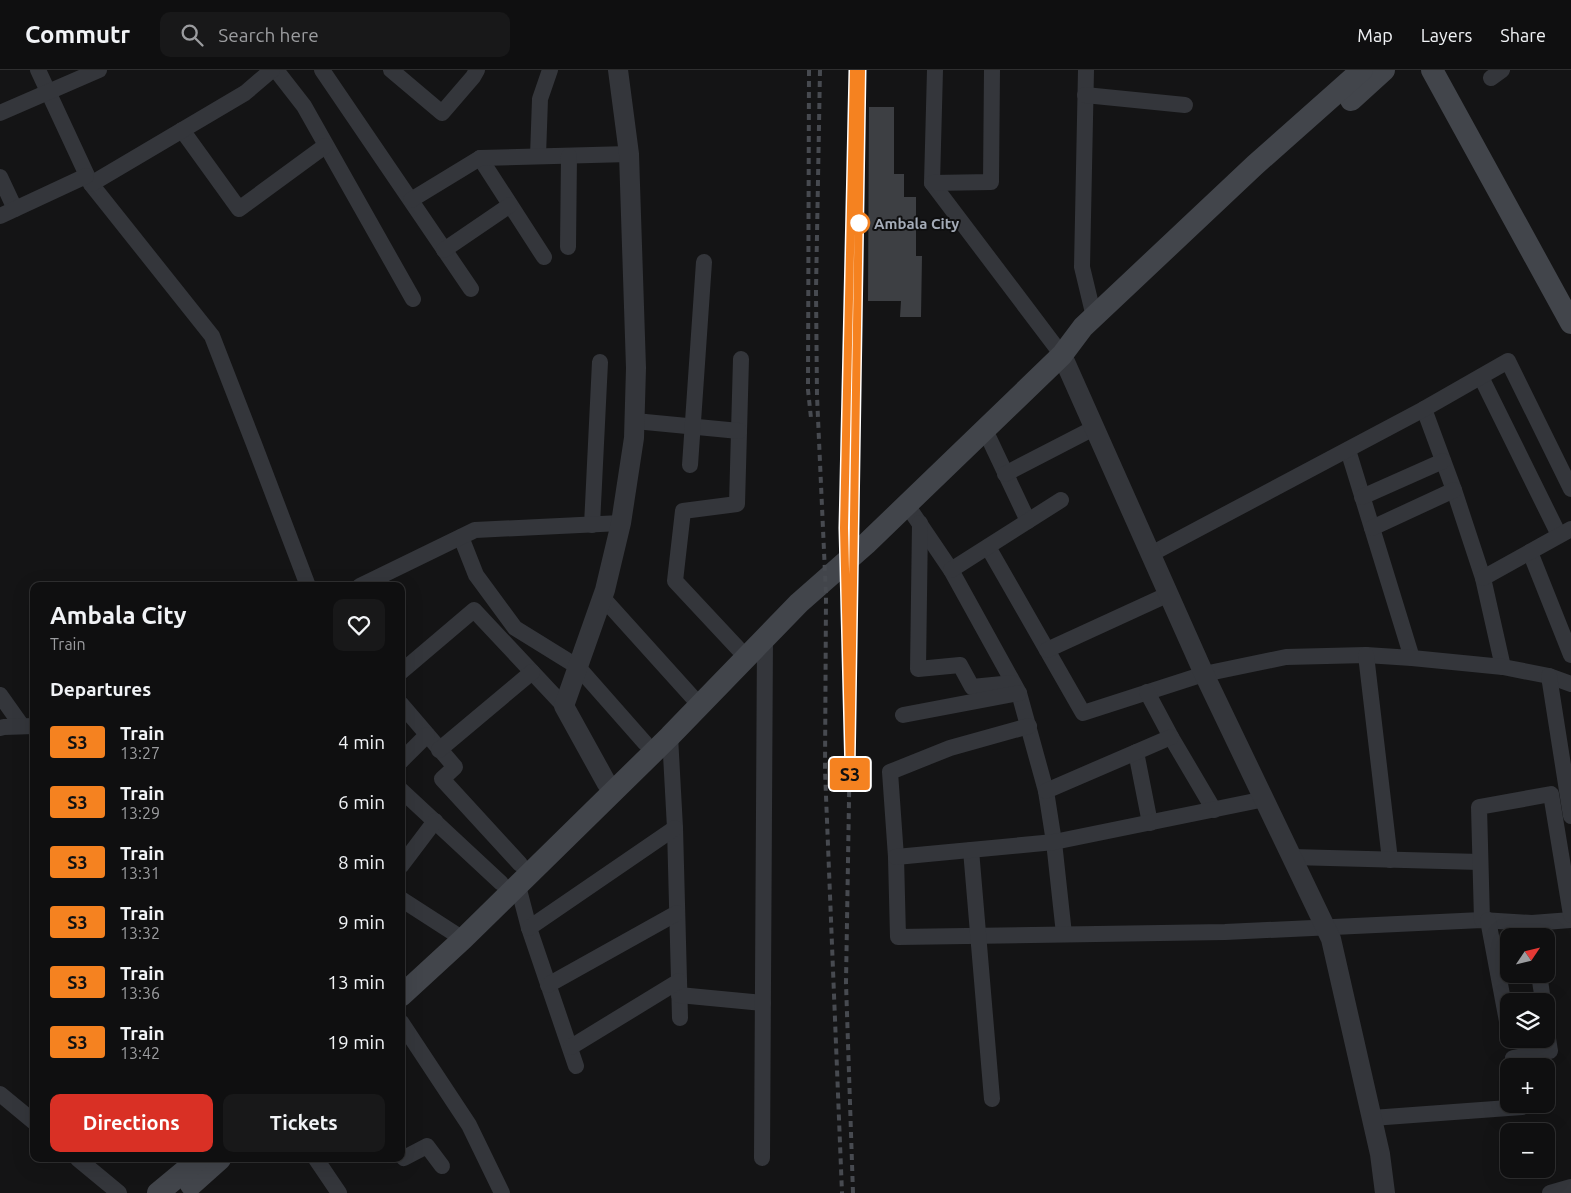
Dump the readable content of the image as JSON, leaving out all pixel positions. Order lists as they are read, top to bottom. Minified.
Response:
{"places":["Ambala City"],"north":"top right","page":{"header":"Commutr","search":"Search here","nav":["Map","Layers","Share"],"on_map":"S3","heading":[["Ambala City","Train"],"Departures"],"list":[{"mark":"S3","name":"Train","note":"13:27","value":"4 min"},{"mark":"S3","name":"Train","note":"13:29","value":"6 min"},{"mark":"S3","name":"Train","note":"13:31","value":"8 min"},{"mark":"S3","name":"Train","note":"13:32","value":"9 min"},{"mark":"S3","name":"Train","note":"13:36","value":"13 min"},{"mark":"S3","name":"Train","note":"13:42","value":"19 min"}],"map_buttons":["+","−"],"buttons":["Directions","Tickets"]}}
